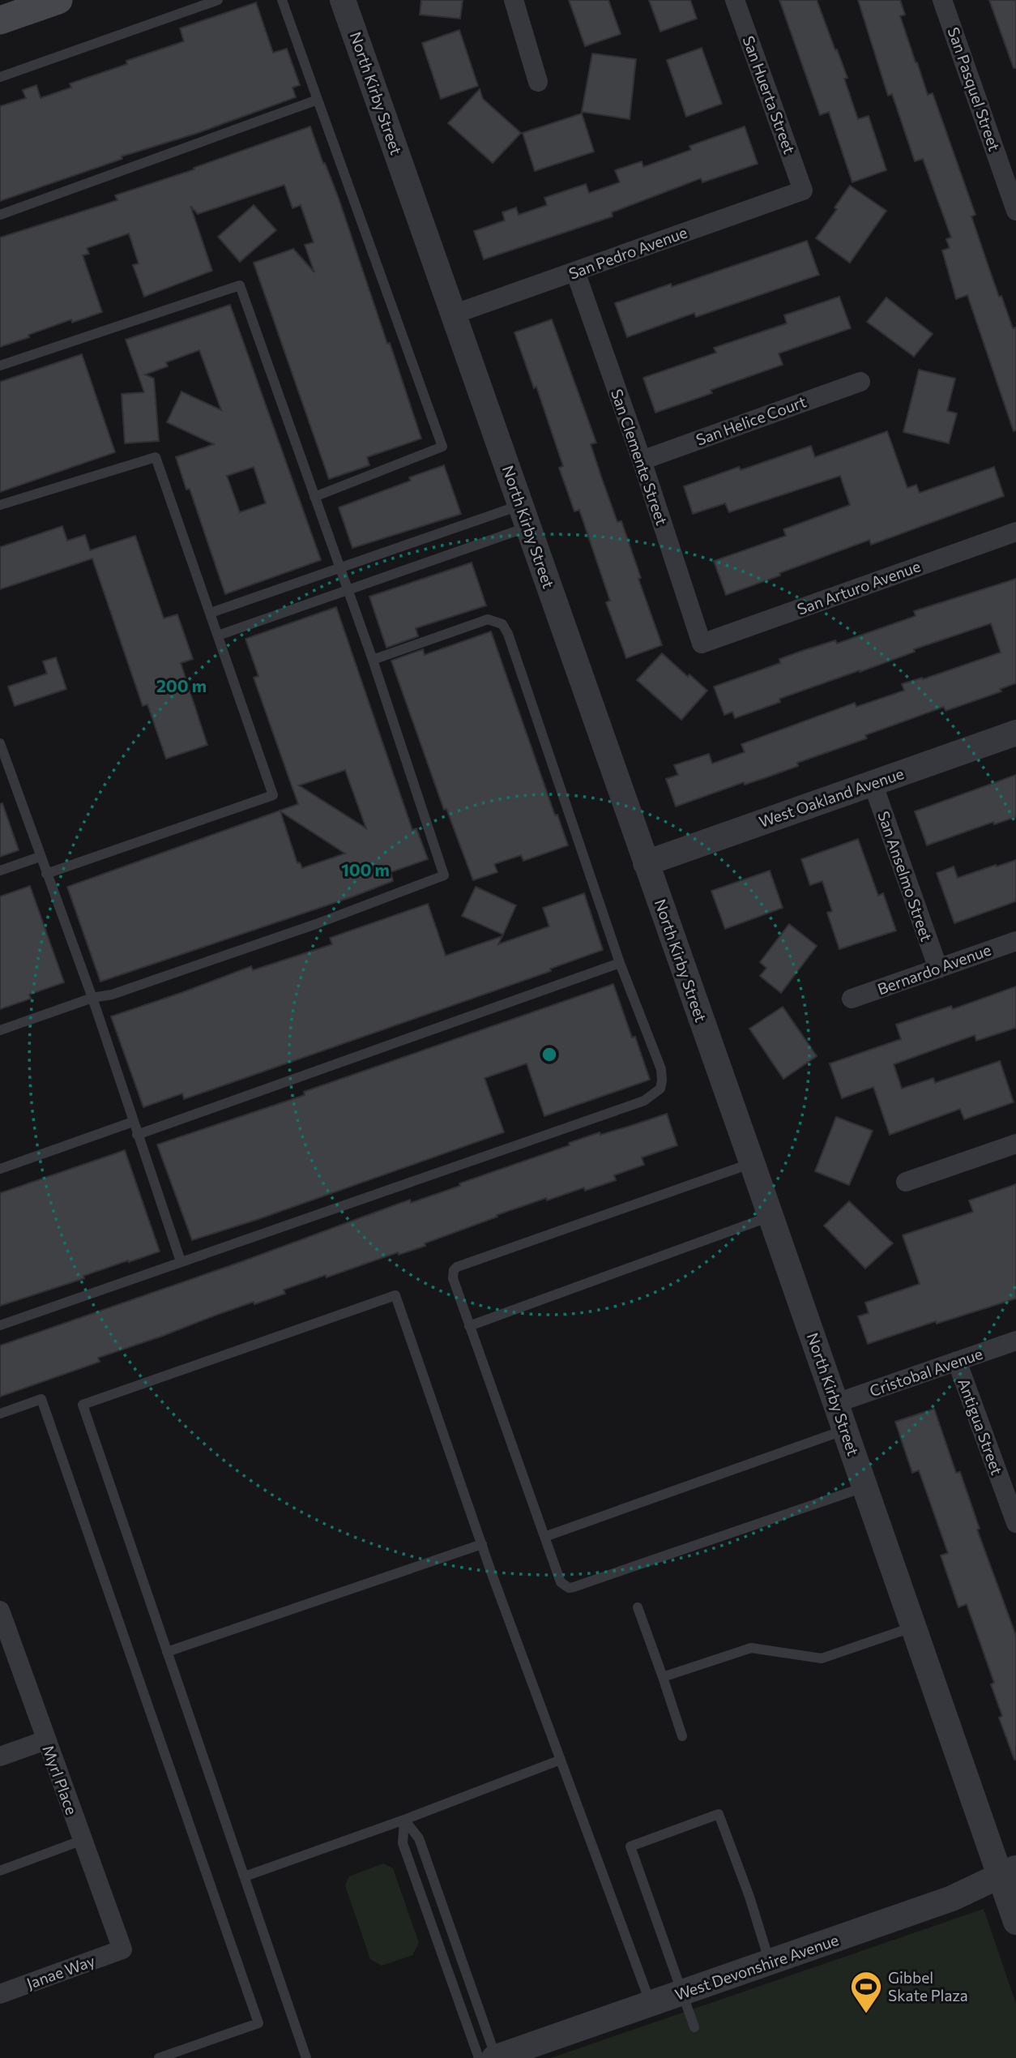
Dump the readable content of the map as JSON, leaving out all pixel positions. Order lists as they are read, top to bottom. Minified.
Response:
{"streets":{"street":["San Pasquel Street","North Kirby Street","San Huerta Street","San Pedro Avenue","San Helice Court","San Clemente Street","San Arturo Avenue","West Oakland Avenue","San Anselmo Street","Bernardo Avenue","Cristobal Avenue","Antigua Street","Myrl Place","West Devonshire Avenue","Janae Way"]},"crossings":[["North Kirby Street","San Pedro Avenue"],["North Kirby Street","West Oakland Avenue"],["North Kirby Street","Cristobal Avenue"],["North Kirby Street","West Devonshire Avenue"],["San Huerta Street","San Pedro Avenue"],["San Pedro Avenue","San Clemente Street"],["San Helice Court","San Clemente Street"],["San Clemente Street","San Arturo Avenue"],["West Oakland Avenue","San Anselmo Street"],["San Anselmo Street","Bernardo Avenue"],["Cristobal Avenue","Antigua Street"],["Myrl Place","Janae Way"]],"places":{"sports":["Gibbel Skate Plaza"]},"rings":["200 m","100 m"]}
